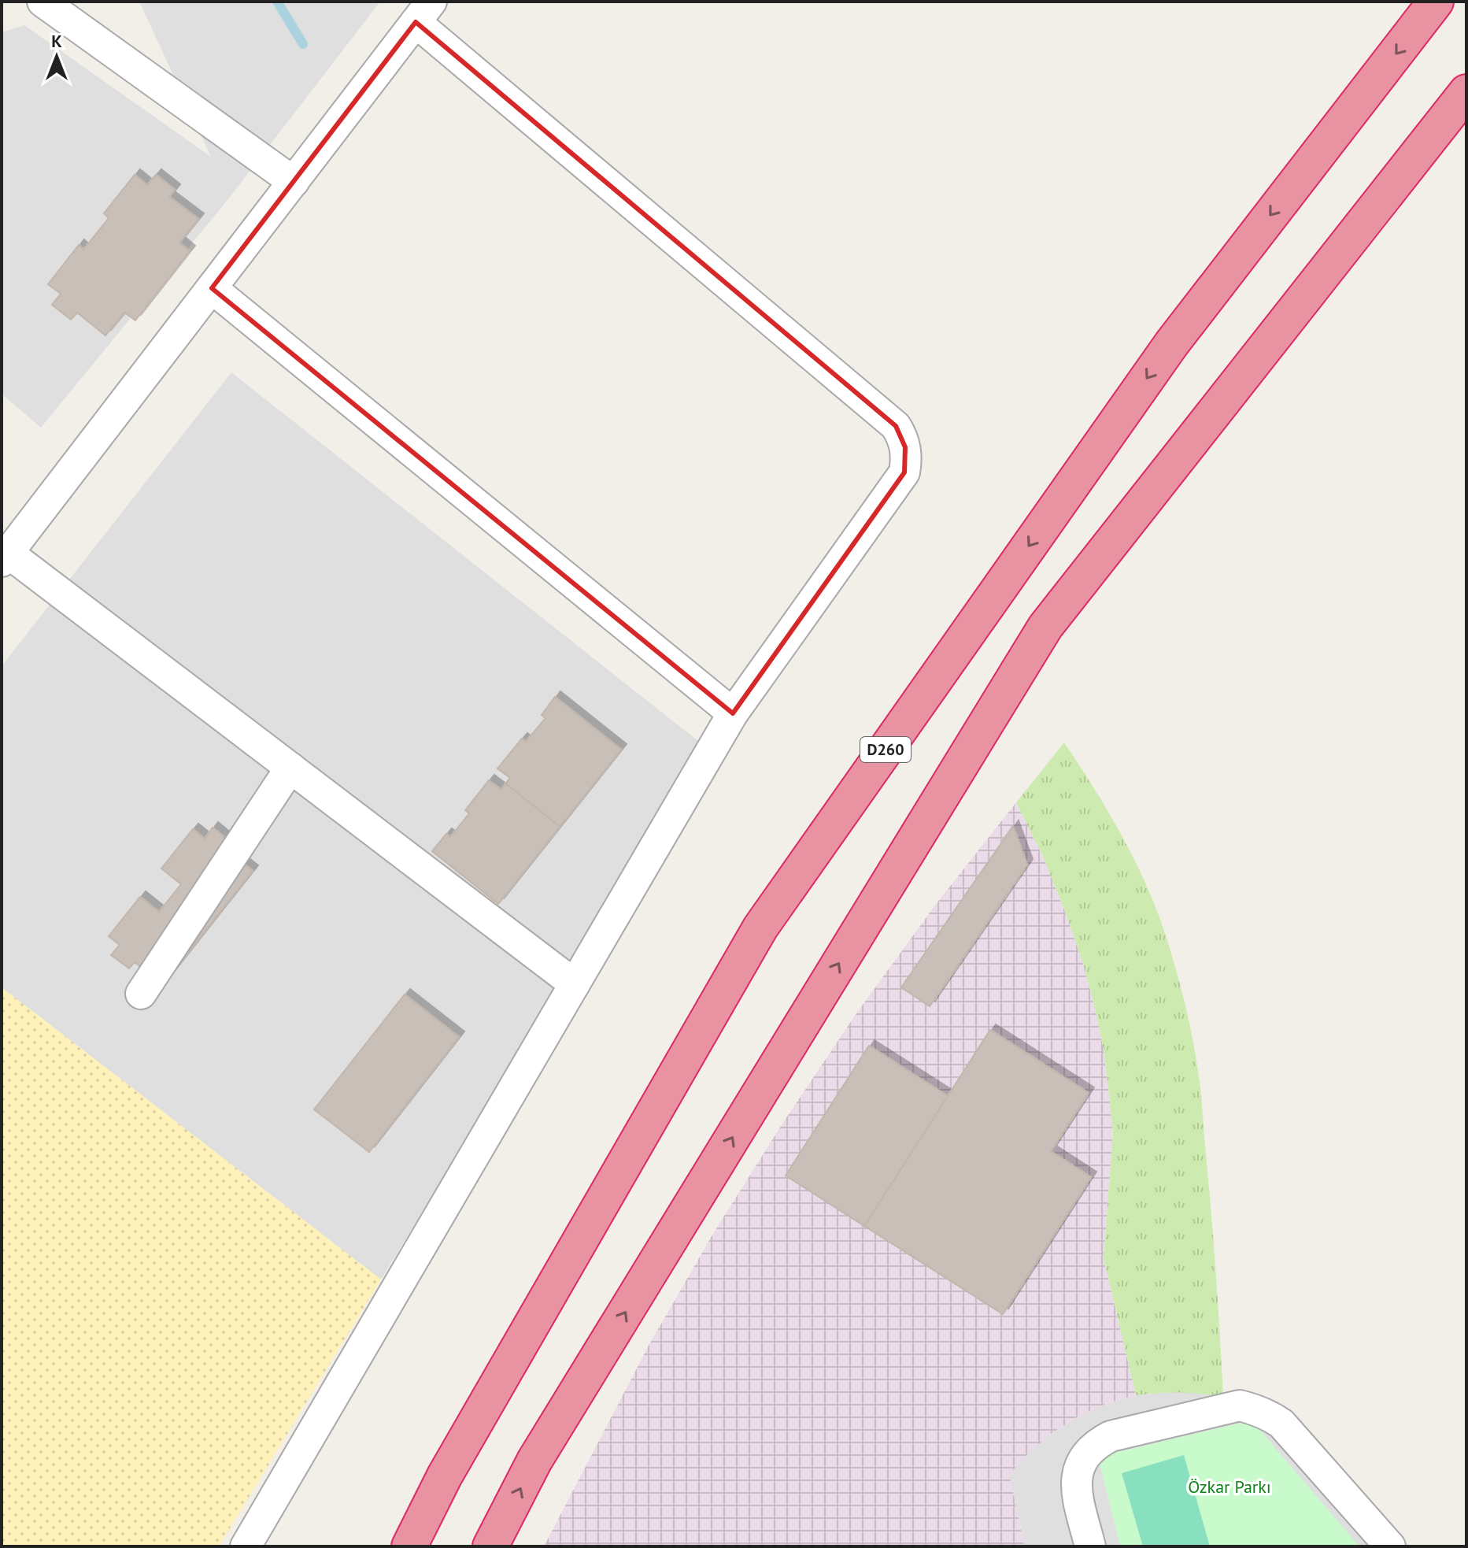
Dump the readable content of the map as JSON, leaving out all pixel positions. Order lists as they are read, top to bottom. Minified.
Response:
{"streets":{"highway":["D260"]},"parks":["Özkar Parkı"],"north":"top"}
